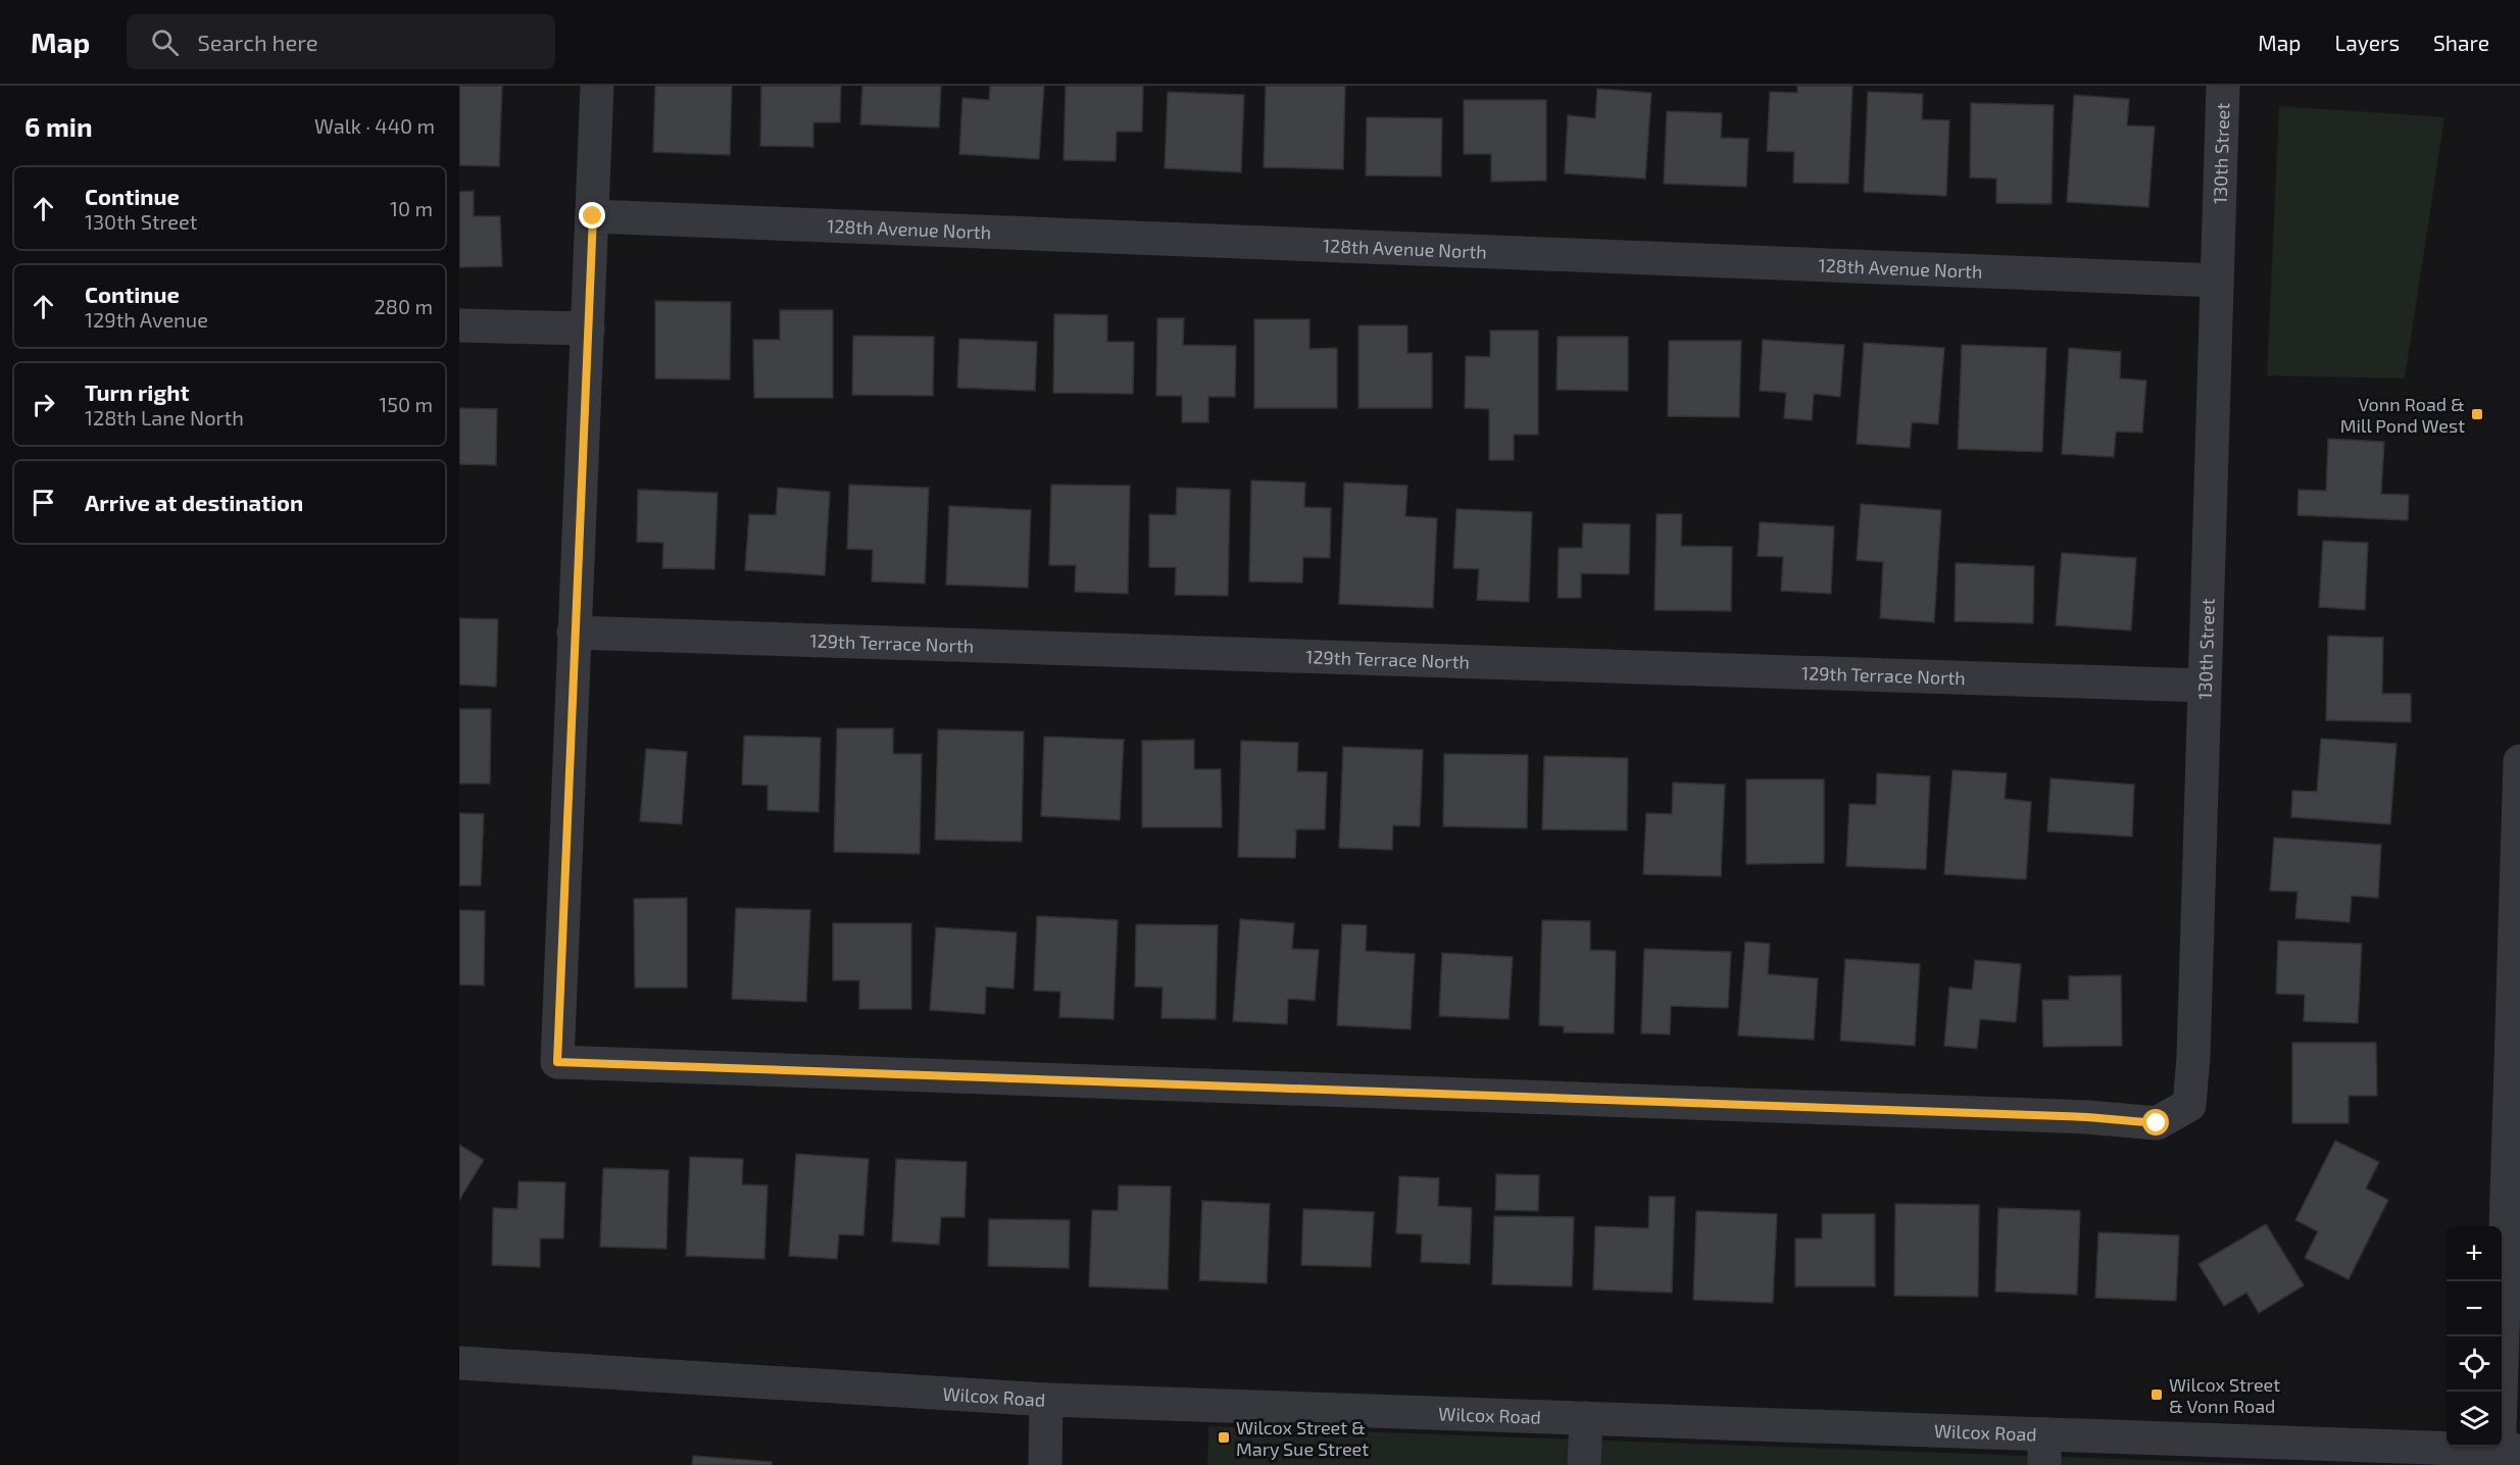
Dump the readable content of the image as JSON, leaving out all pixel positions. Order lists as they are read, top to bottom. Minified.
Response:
{"streets":{"street":["130th Street","128th Avenue North","129th Terrace North","Wilcox Road"]},"crossings":[["130th Street","128th Avenue North"],["130th Street","129th Terrace North"]],"places":{"transit":["Vonn Road & Mill Pond West","Wilcox Street & Vonn Road","Wilcox Street & Mary Sue Street"]},"page":{"header":"Map","search":"Search here","nav":["Map","Layers","Share"],"heading":["6 min","Walk · 440 m"],"list":[["Continue","130th Street","10 m"],["Continue","129th Avenue","280 m"],["Turn right","128th Lane North","150 m"],"Arrive at destination"],"map_buttons":["+","−"]}}
